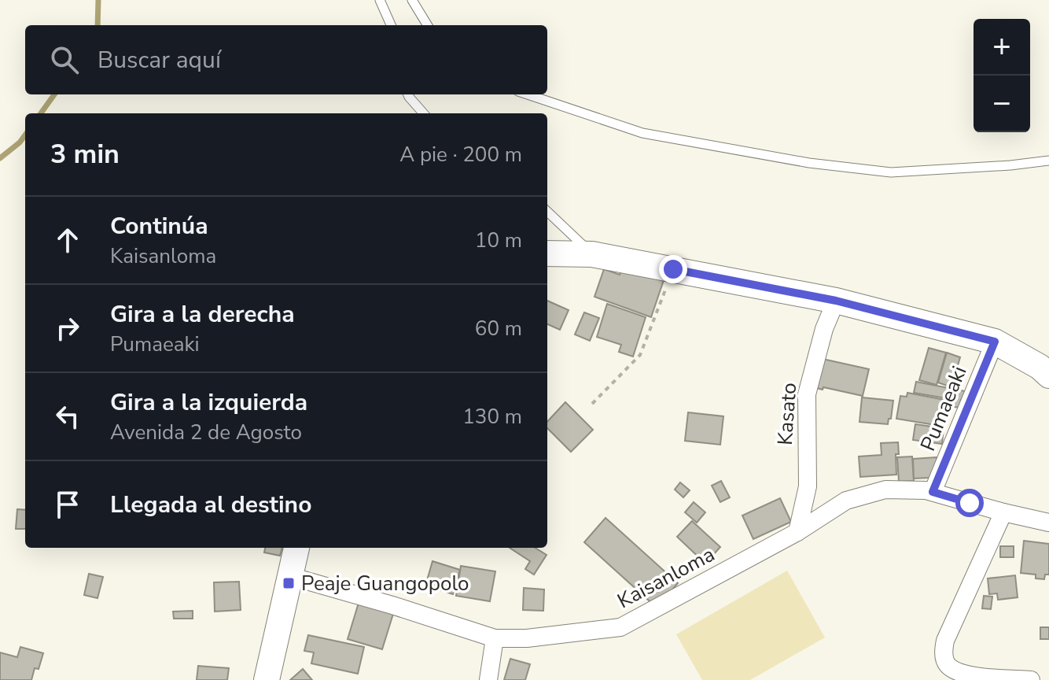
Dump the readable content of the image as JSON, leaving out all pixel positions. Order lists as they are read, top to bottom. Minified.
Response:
{"streets":{"street":["Pumaeaki","Kasato","Kaisanloma"]},"crossings":[["Pumaeaki","Kaisanloma"],["Kasato","Kaisanloma"]],"places":{"transit":["Peaje Guangopolo"]},"page":{"map_buttons":["+","−"],"search":"Buscar aquí","heading":["3 min","A pie · 200 m"],"list":[["Continúa","Kaisanloma","10 m"],["Gira a la derecha","Pumaeaki","60 m"],["Gira a la izquierda","Avenida 2 de Agosto","130 m"],"Llegada al destino"]}}
